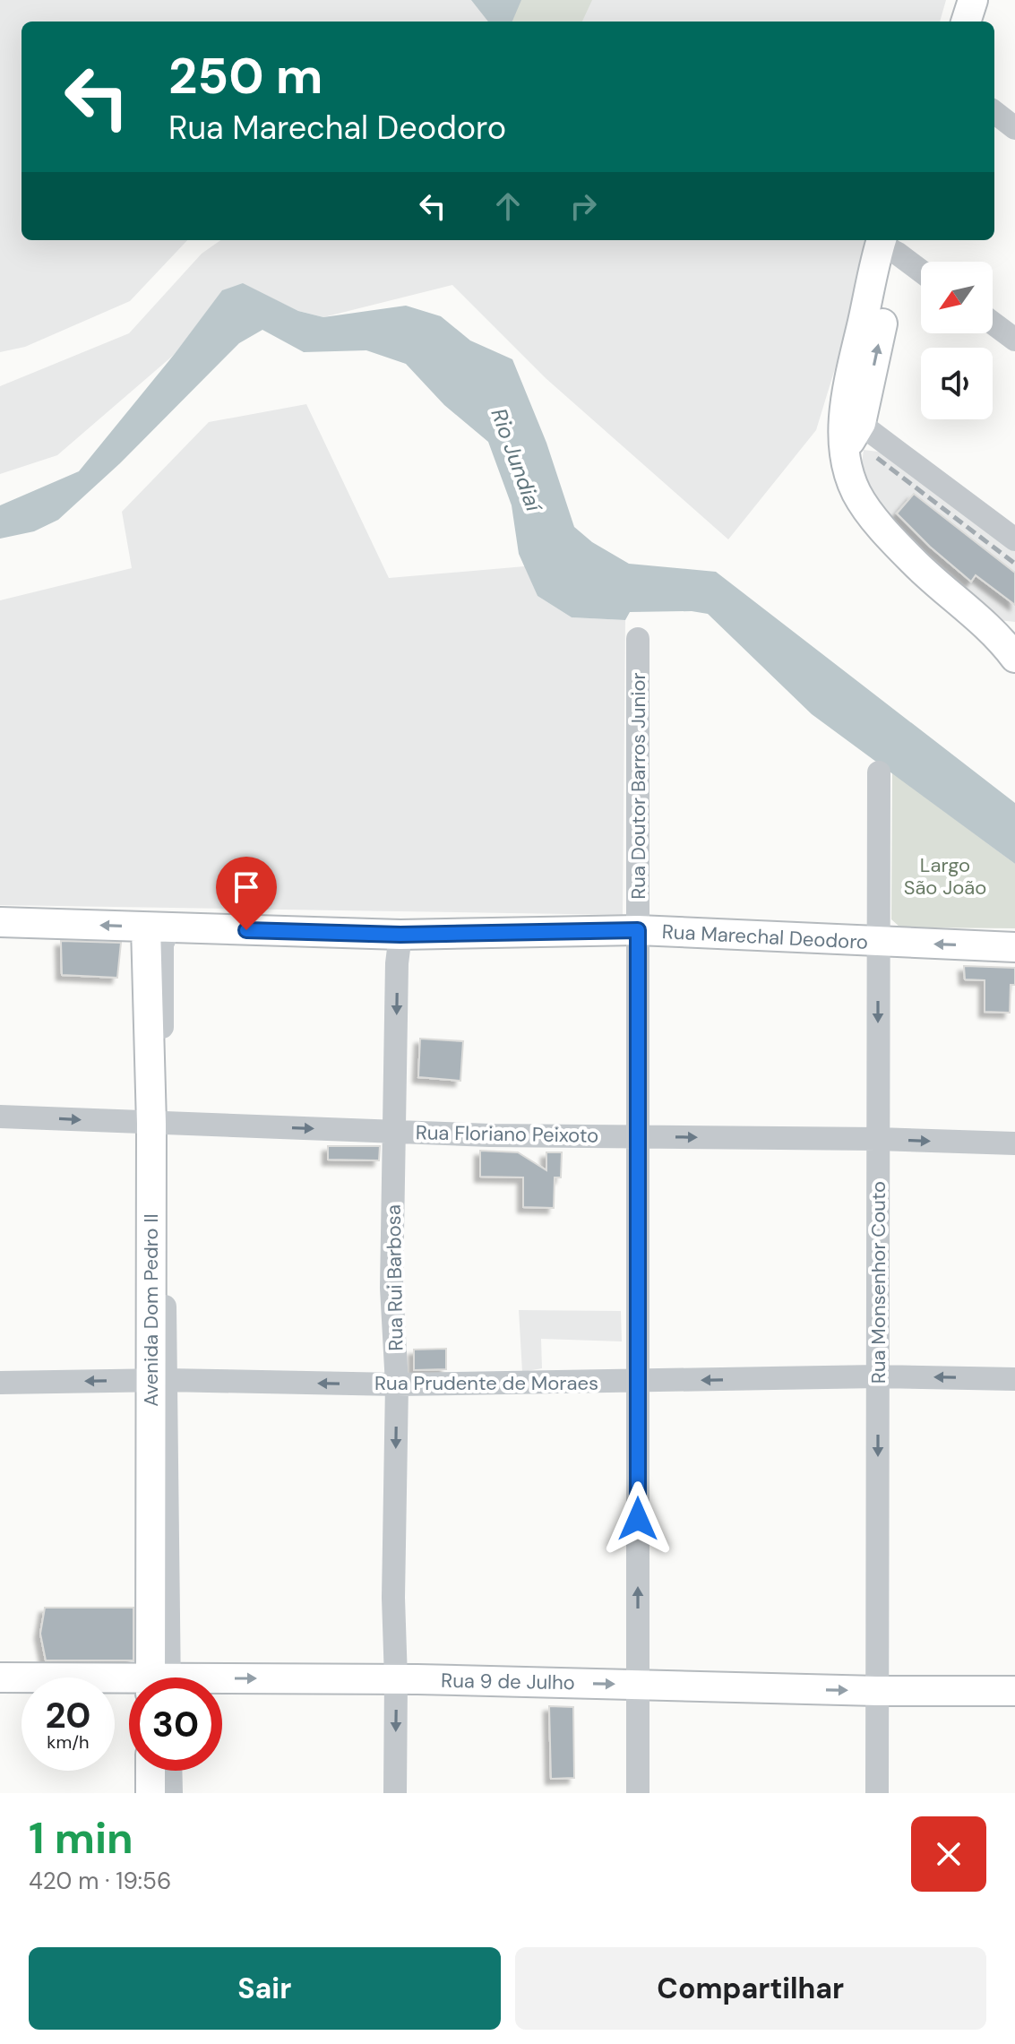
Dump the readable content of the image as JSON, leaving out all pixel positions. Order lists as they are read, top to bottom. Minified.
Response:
{"streets":{"main road":["Rua Marechal Deodoro","Avenida Dom Pedro II","Rua 9 de Julho"],"street":["Rua Doutor Barros Junior","Rua Floriano Peixoto","Rua Rui Barbosa","Rua Monsenhor Couto","Rua Prudente de Moraes"]},"crossings":[["Rua Doutor Barros Junior","Rua Marechal Deodoro"],["Rua Doutor Barros Junior","Rua Floriano Peixoto"],["Rua Doutor Barros Junior","Rua Prudente de Moraes"],["Rua Doutor Barros Junior","Rua 9 de Julho"],["Rua Marechal Deodoro","Rua Rui Barbosa"],["Rua Marechal Deodoro","Rua Monsenhor Couto"],["Rua Marechal Deodoro","Avenida Dom Pedro II"],["Rua Floriano Peixoto","Rua Rui Barbosa"],["Rua Floriano Peixoto","Rua Monsenhor Couto"],["Rua Floriano Peixoto","Avenida Dom Pedro II"],["Rua Rui Barbosa","Rua Prudente de Moraes"],["Rua Rui Barbosa","Rua 9 de Julho"],["Rua Monsenhor Couto","Rua Prudente de Moraes"],["Rua Monsenhor Couto","Rua 9 de Julho"],["Avenida Dom Pedro II","Rua Prudente de Moraes"]],"one_way":["Rua Floriano Peixoto","Rua Rui Barbosa","Rua Monsenhor Couto","Rua Prudente de Moraes","Rua 9 de Julho"],"water":["Rio Jundiaí"],"parks":["Largo São João"],"north":"bottom left","page":{"turn":["250 m","Rua Marechal Deodoro"],"speed":"20 km/h","limit":"30","heading":["1 min","420 m · 19:56"],"buttons":["Sair","Compartilhar"]}}
